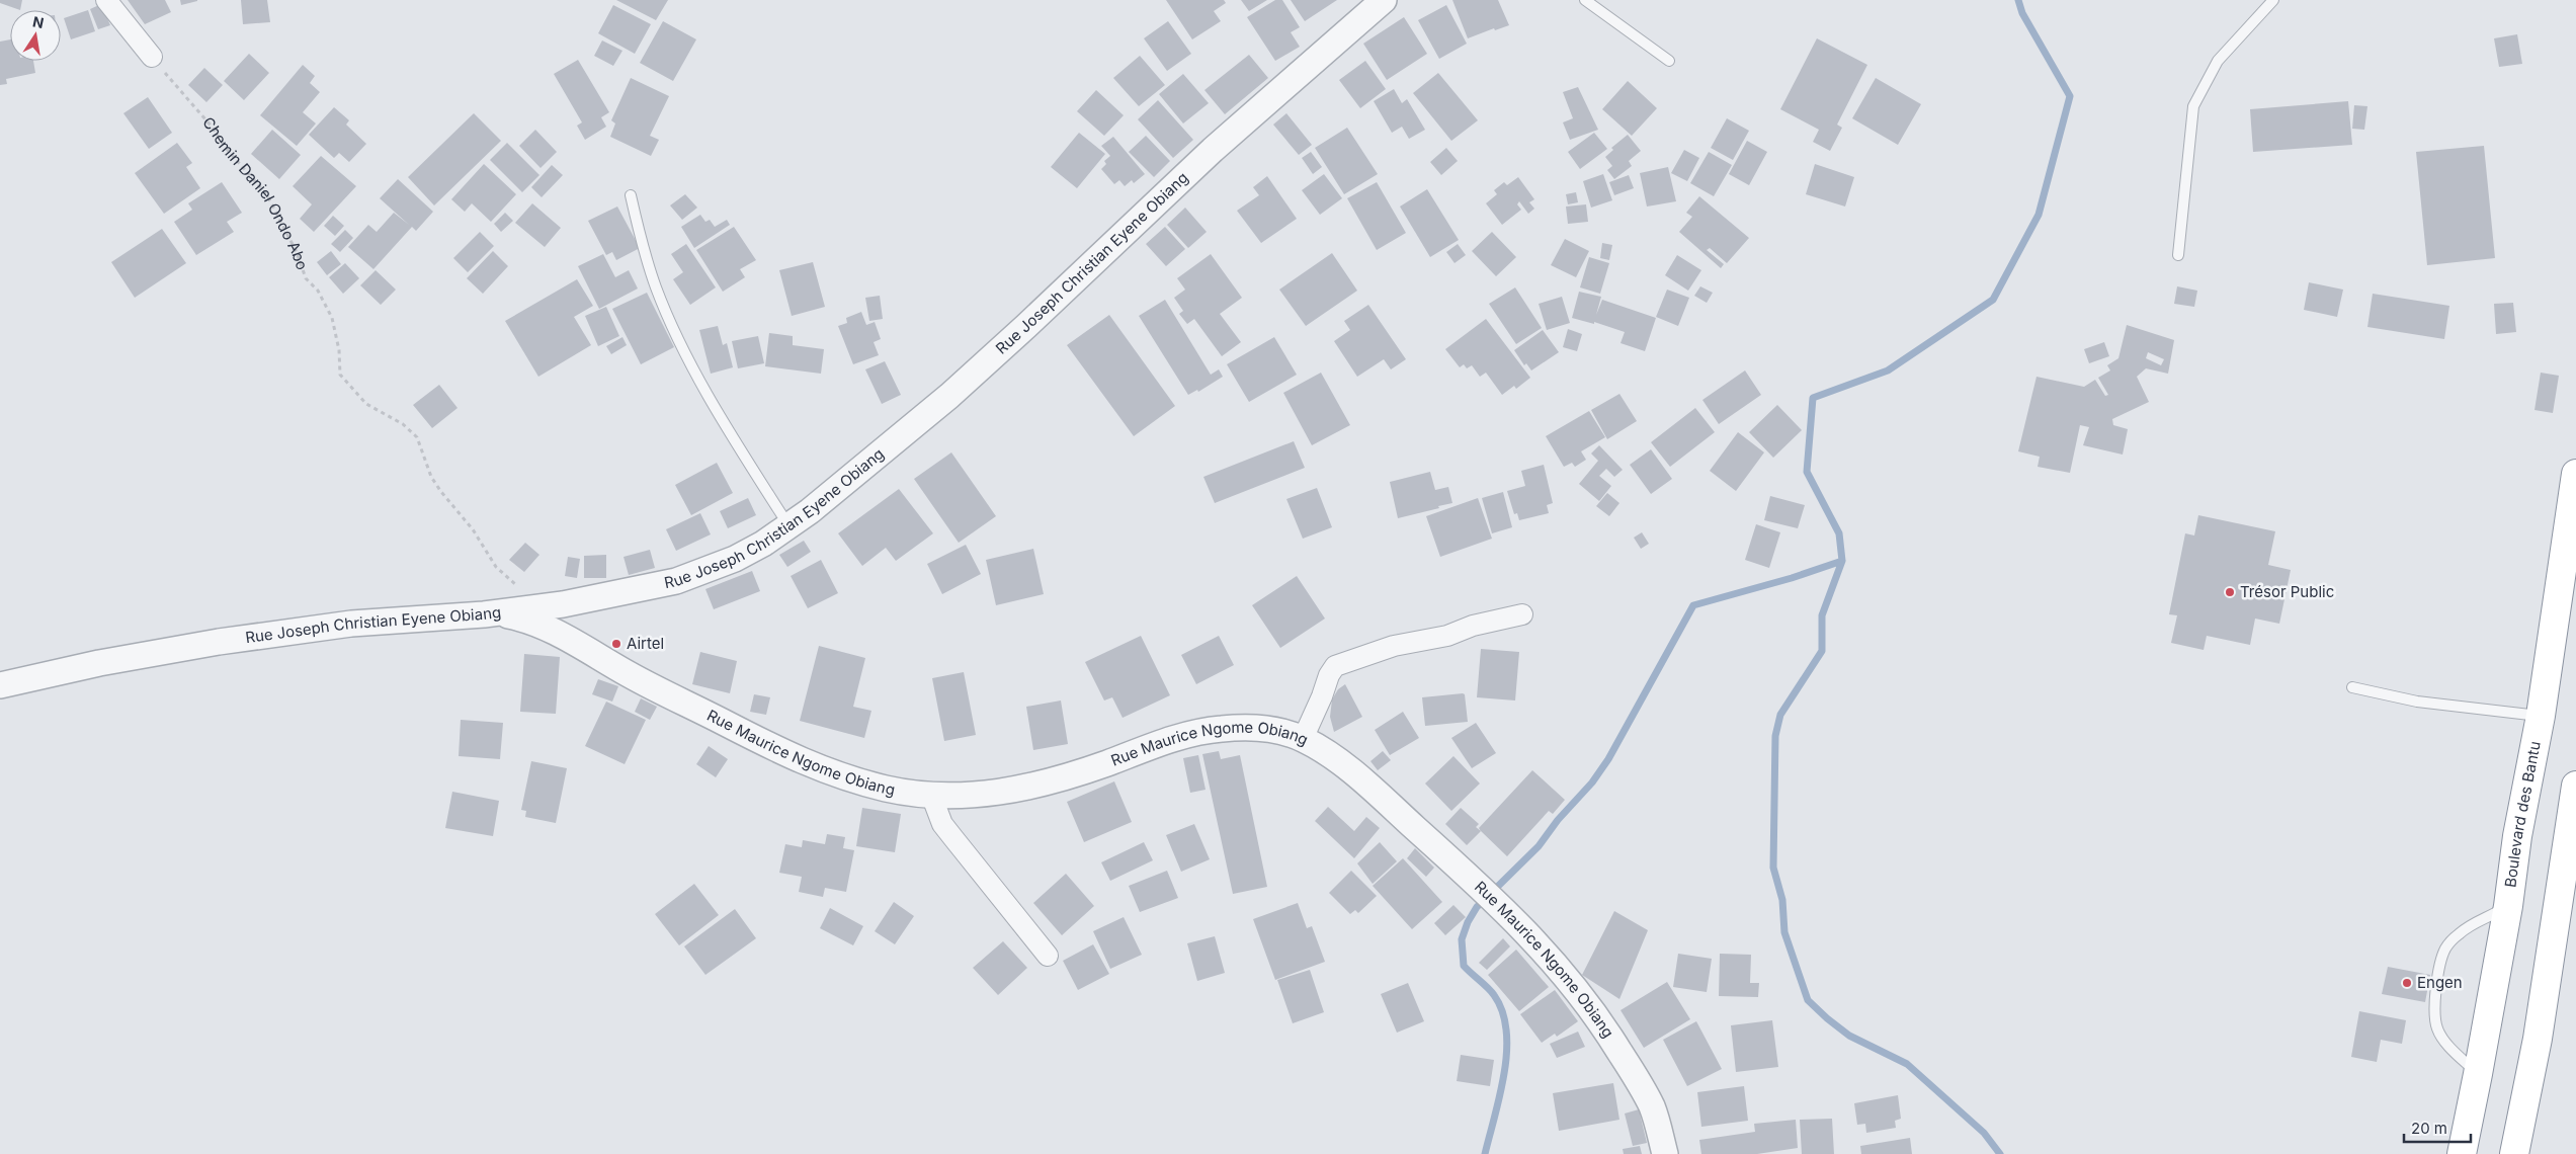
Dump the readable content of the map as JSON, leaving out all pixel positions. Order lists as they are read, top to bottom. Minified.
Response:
{"streets":{"highway":["Boulevard des Bantu"],"street":["Rue Joseph Christian Eyene Obiang","Rue Maurice Ngome Obiang"],"path":["Chemin Daniel Ondo Abo"]},"crossings":[["Chemin Daniel Ondo Abo","Rue Joseph Christian Eyene Obiang"],["Rue Joseph Christian Eyene Obiang","Rue Maurice Ngome Obiang"]],"places":["Trésor Public","Airtel","Engen"],"scale_bar":"20 m","north":"top"}
